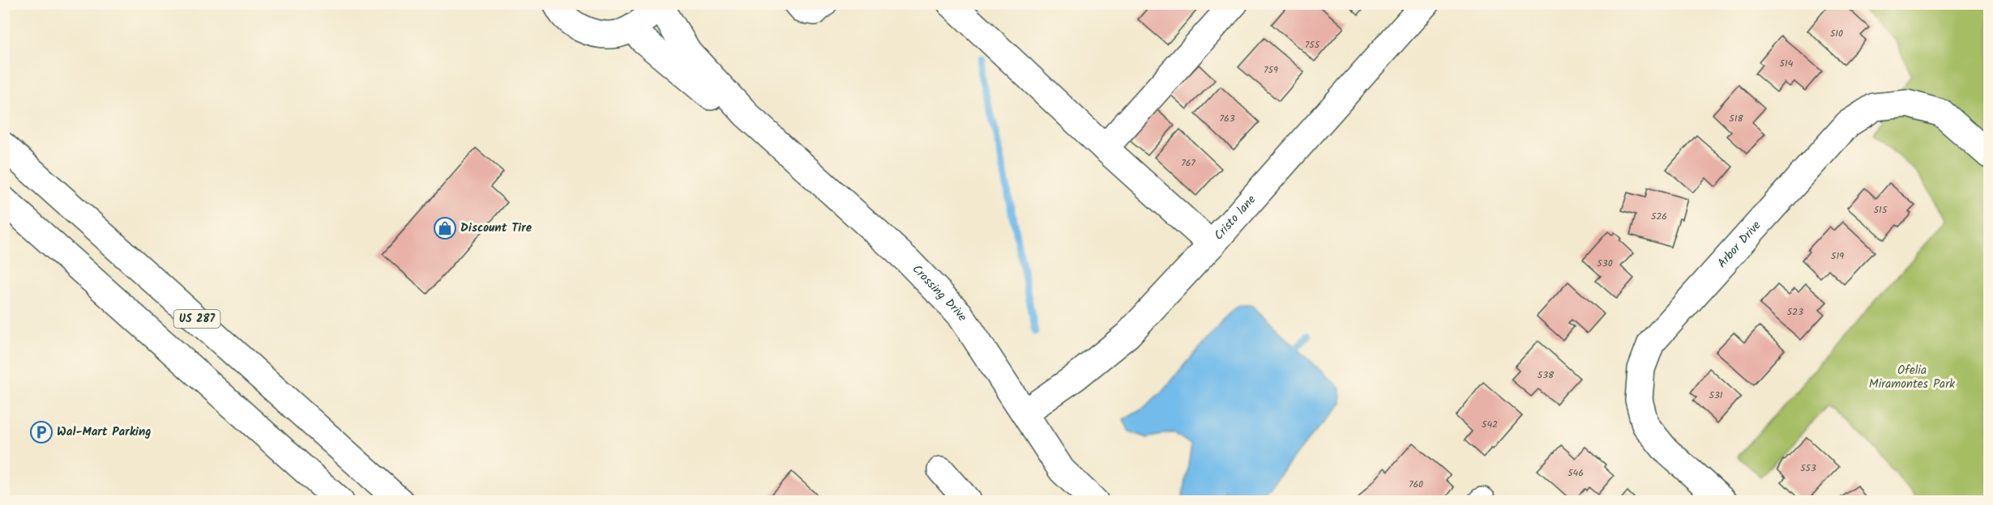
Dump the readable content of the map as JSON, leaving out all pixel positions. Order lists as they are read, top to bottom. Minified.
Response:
{"streets":{"street":["Cristo lane","Arbor Drive","Crossing Drive","US 287"]},"crossings":[["Cristo lane","Crossing Drive"]],"parks":["Ofelia Miramontes Park"],"places":{"shop":["Discount Tire"],"parking":["Wal-Mart Parking"]},"house_numbers":["510","755","514","759","763","518","767","515","526","519","530","523","538","531","542","553","546","760"]}
